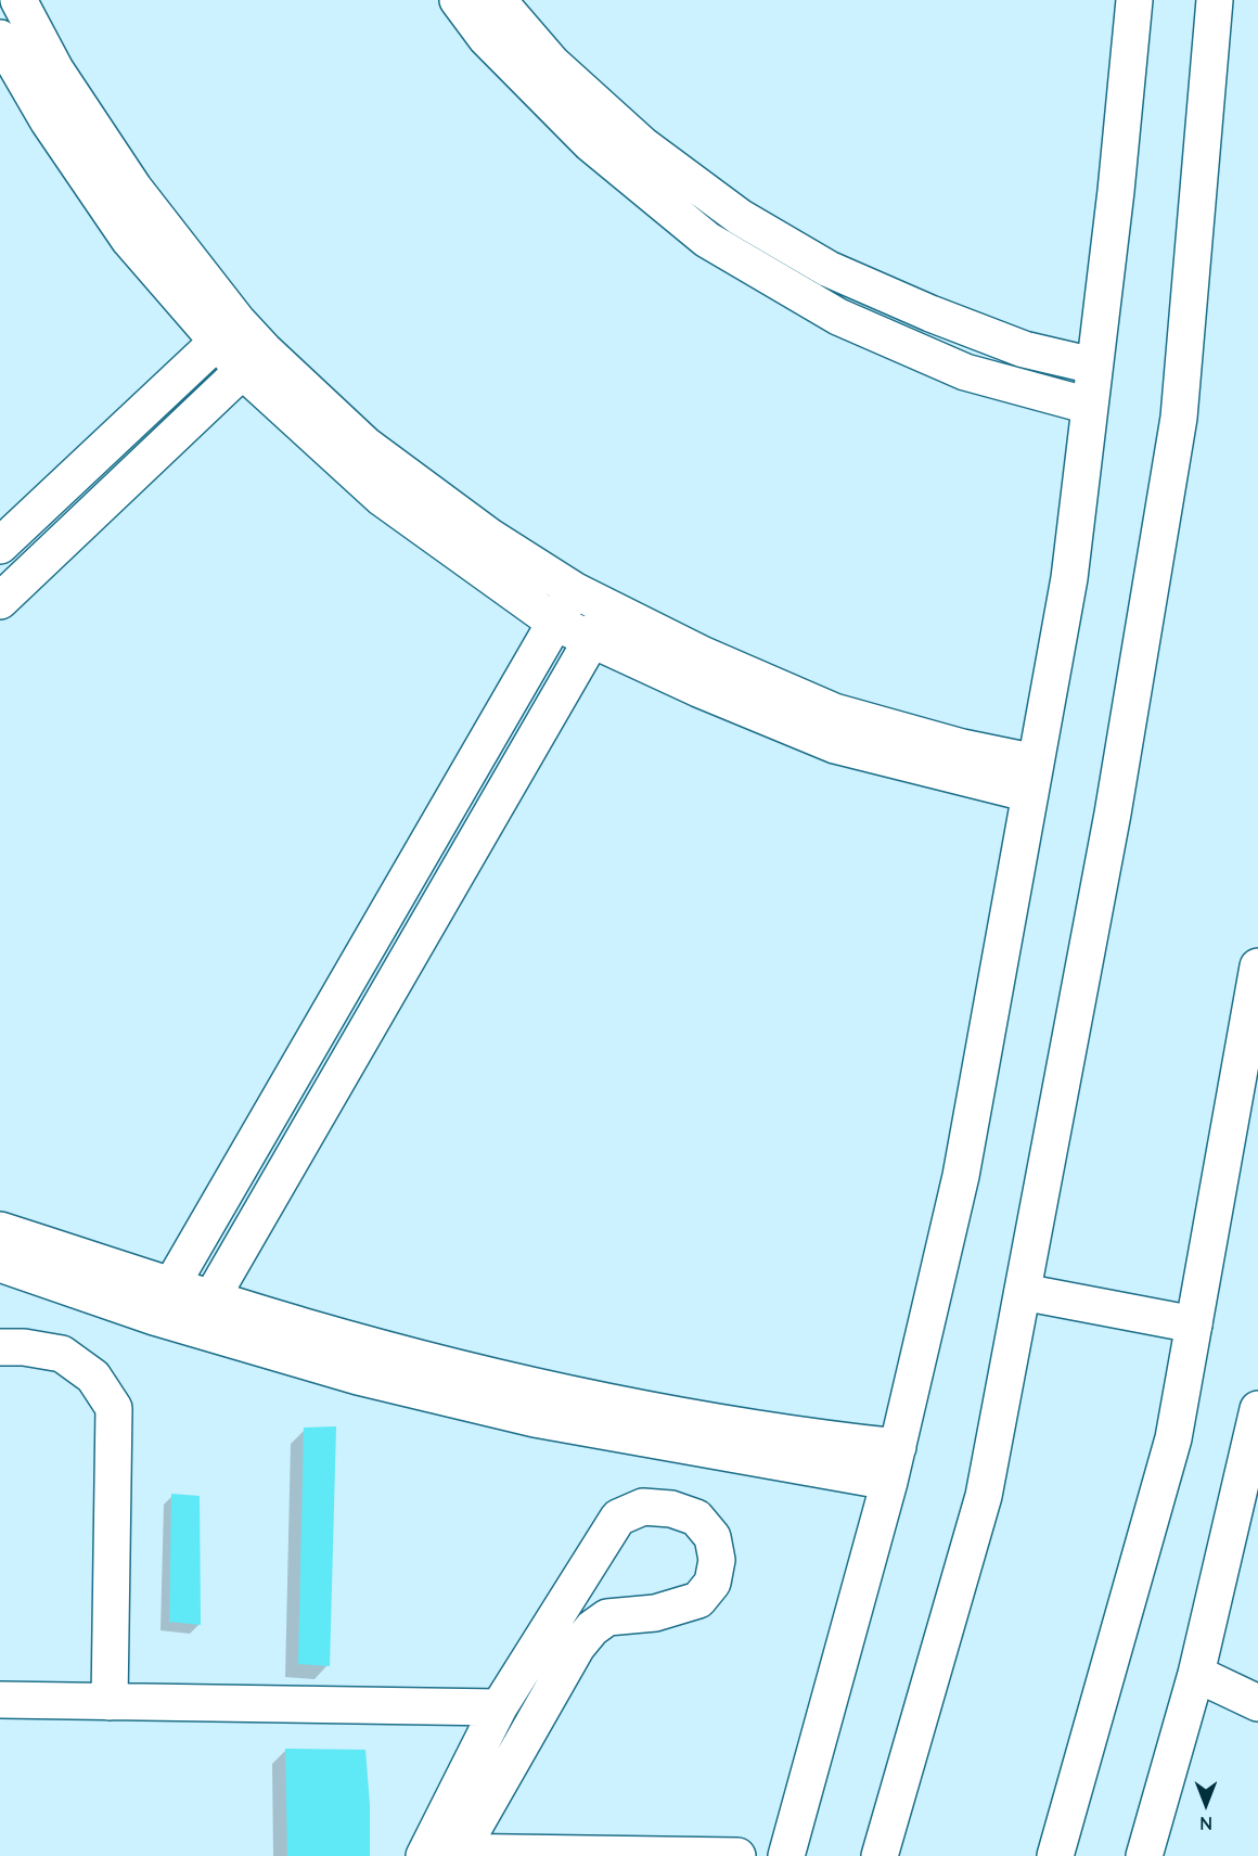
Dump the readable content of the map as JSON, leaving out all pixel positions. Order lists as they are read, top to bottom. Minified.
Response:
{"north":"bottom"}
